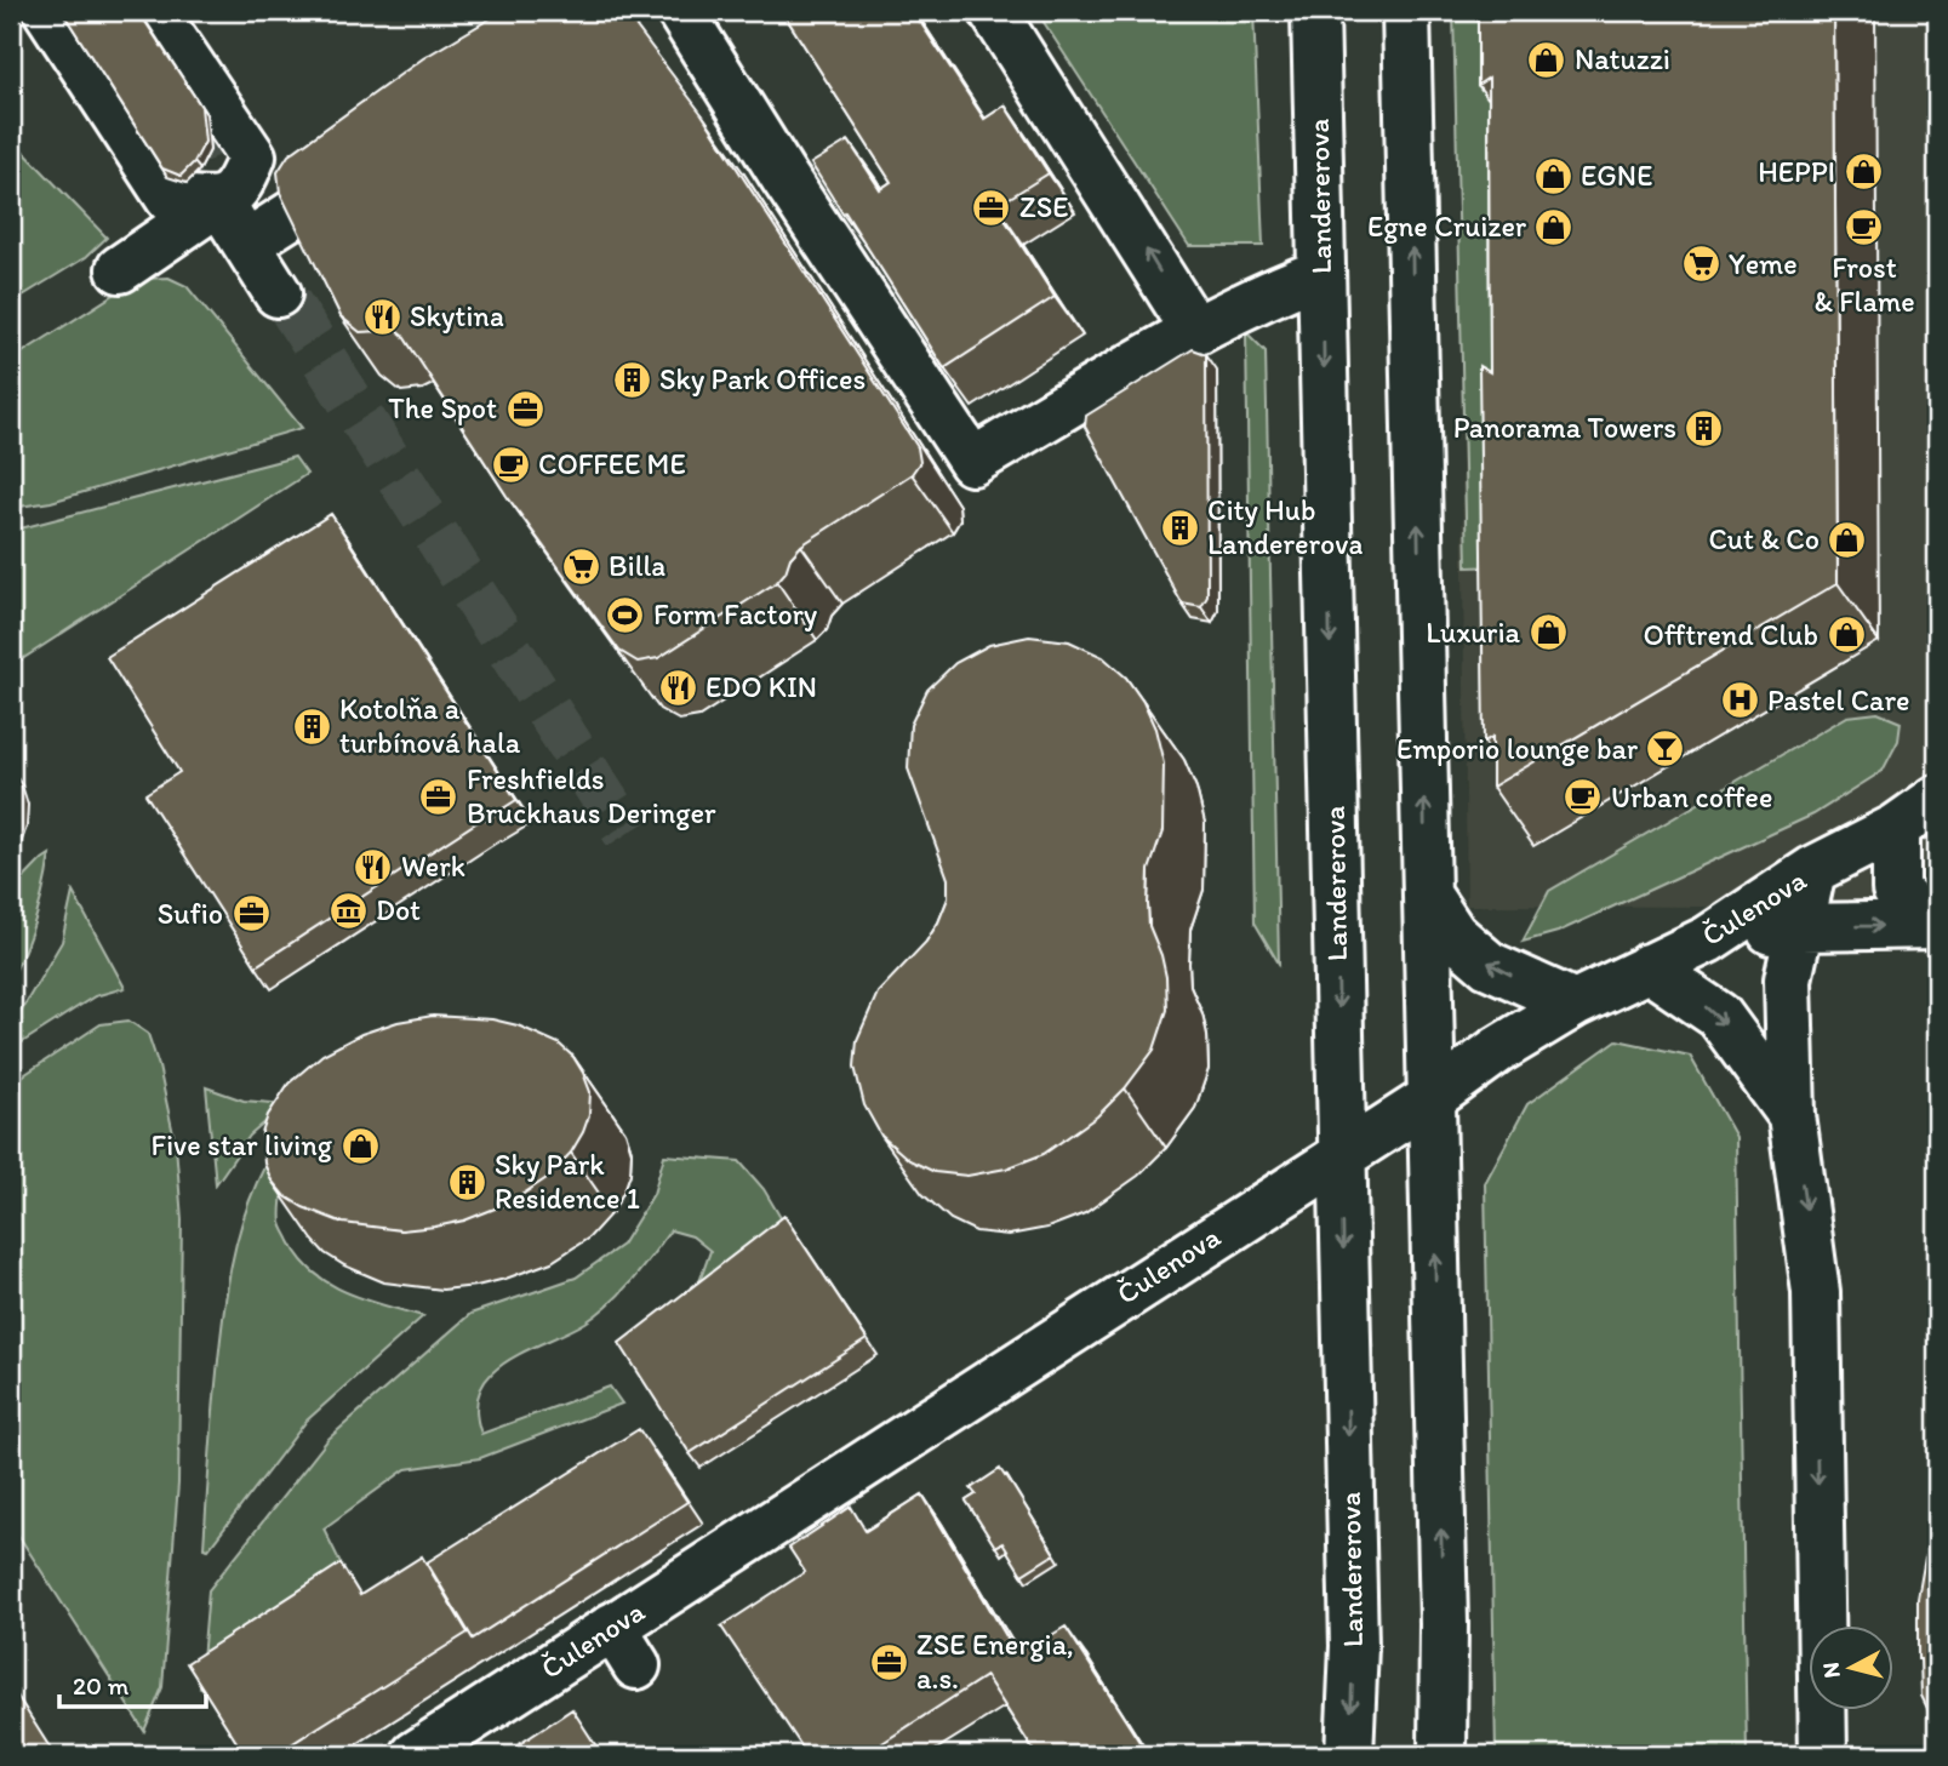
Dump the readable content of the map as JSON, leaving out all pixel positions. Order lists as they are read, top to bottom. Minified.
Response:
{"streets":{"street":["Landererova","Čulenova"]},"crossings":[["Landererova","Čulenova"]],"places":{"shop":["Natuzzi","HEPPI","EGNE","Egne Cruizer","Cut & Co","Luxuria","Offtrend Club","Five star living"],"office":["ZSE","The Spot","Freshfields Bruckhaus Deringer","Sufio","ZSE Energia, a.s."],"cafe":["Frost & Flame","COFFEE ME","Urban coffee"],"supermarket":["Yeme","Billa"],"restaurant":["Skytina","EDO KIN","Werk"],"building":["Sky Park Offices","Panorama Towers","City Hub Landererova","Kotolňa a turbínová hala","Sky Park Residence 1"],"sports":["Form Factory"],"hospital":["Pastel Care"],"bar":["Emporio lounge bar"],"museum":["Dot"]},"scale_bar":"20 m","north":"left"}
